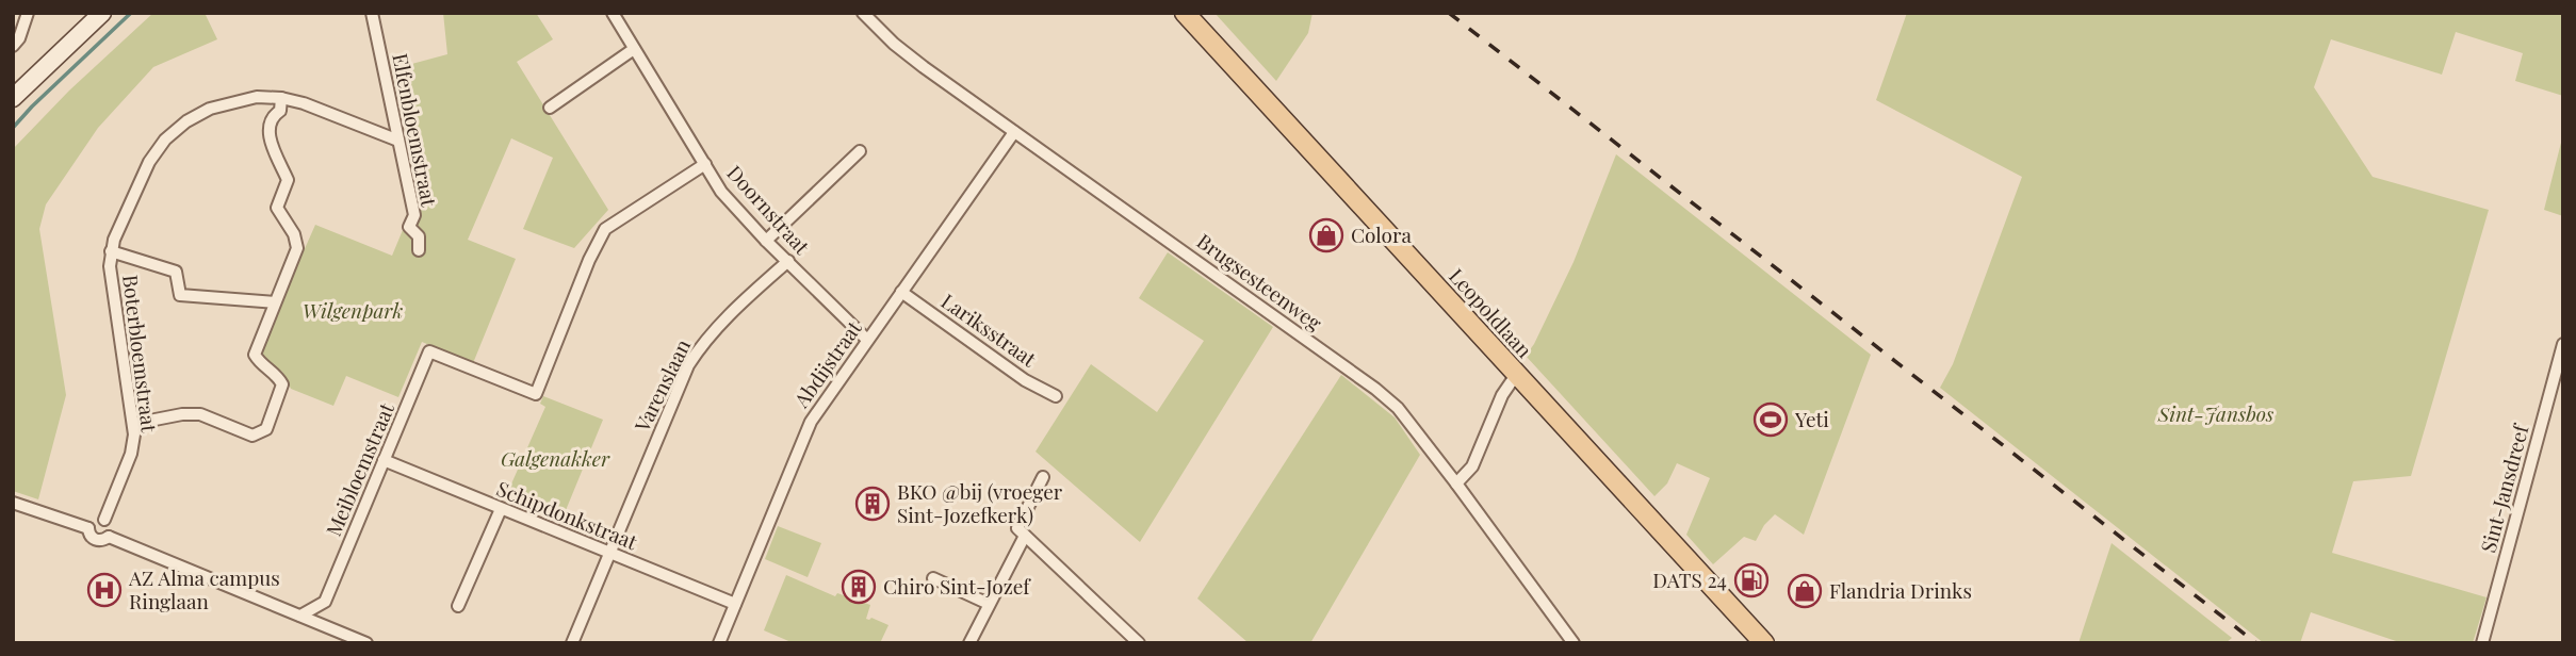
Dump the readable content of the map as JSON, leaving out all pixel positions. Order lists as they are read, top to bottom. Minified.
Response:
{"streets":{"main road":["Leopoldlaan"],"street":["Elfenbloemstraat","Doornstraat","Brugsesteenweg","Lariksstraat","Boterbloemstraat","Abdijstraat","Varenslaan","Meibloemstraat","Sint-Jansdreef","Schipdonkstraat"]},"crossings":[["Elfenbloemstraat","Boterbloemstraat"],["Doornstraat","Abdijstraat"],["Doornstraat","Varenslaan"],["Doornstraat","Meibloemstraat"],["Brugsesteenweg","Abdijstraat"],["Lariksstraat","Abdijstraat"],["Abdijstraat","Schipdonkstraat"],["Varenslaan","Schipdonkstraat"],["Meibloemstraat","Schipdonkstraat"]],"parks":["Wilgenpark","Sint-Jansbos","Galgenakker"],"places":{"shop":["Colora","Flandria Drinks"],"sports":["Yeti"],"building":["BKO @bij (vroeger Sint-Jozefkerk)","Chiro Sint-Jozef"],"fuel station":["DATS 24"],"hospital":["AZ Alma campus Ringlaan"]}}
